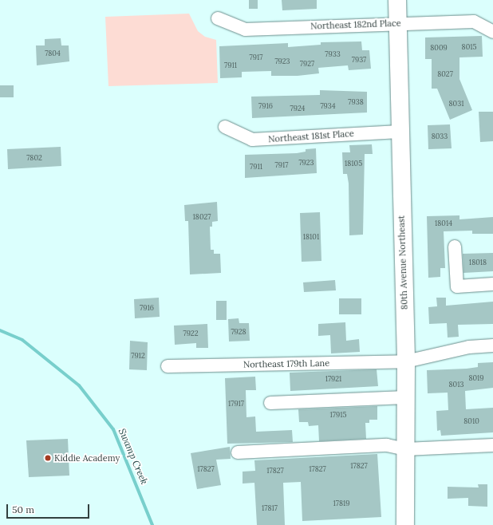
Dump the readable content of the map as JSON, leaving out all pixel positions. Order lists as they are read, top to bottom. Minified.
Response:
{"streets":{"main road":["80th Avenue Northeast"],"street":["Northeast 182nd Place","Northeast 181st Place","Northeast 179th Lane"]},"crossings":[["Northeast 182nd Place","80th Avenue Northeast"],["Northeast 181st Place","80th Avenue Northeast"],["80th Avenue Northeast","Northeast 179th Lane"]],"water":["Swamp Creek"],"places":["Kiddie Academy"],"house_numbers":["8015","8009","7804","7933","7917","7937","7923","7927","7911","8027","7938","8031","7916","7934","7924","8033","7802","7923","18105","7917","7911","18027","18014","18101","18018","7916","7928","7922","7912","8019","17921","8013","17917","17915","8010","17827","17827","17827","17827","17819","17817"],"scale_bar":"50 m"}
